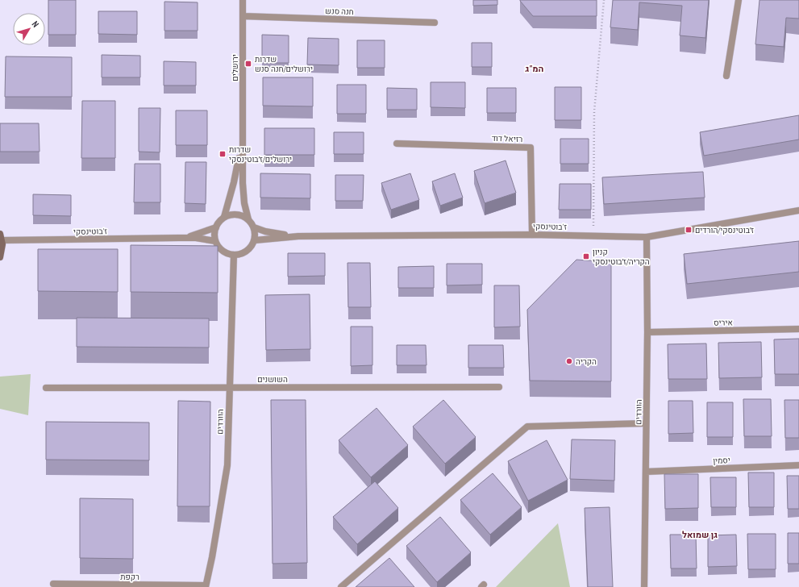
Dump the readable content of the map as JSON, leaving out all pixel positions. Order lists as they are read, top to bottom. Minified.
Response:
{"streets":{"street":["חנה סנש","ירושלים","רזיאל דוד","ז'בוטינסקי","איריס","השושנים","הוורדים","יסמין","רקפת"]},"crossings":[["חנה סנש","ירושלים"],["ירושלים","ז'בוטינסקי"],["ירושלים","הוורדים"],["רזיאל דוד","ז'בוטינסקי"],["ז'בוטינסקי","הוורדים"],["איריס","הוורדים"],["השושנים","הוורדים"],["הוורדים","יסמין"],["הוורדים","רקפת"]],"districts":["המ\"ג","גן שמואל"],"places":{"transit":["שדרות ירושלים/חנה סנש","שדרות ירושלים/ז׳בוטינסקי","ז׳בוטינסקי/הורדים","קניון הקריה/ז׳בוטינסקי"],"other":["הקריה"]},"north":"top right"}
